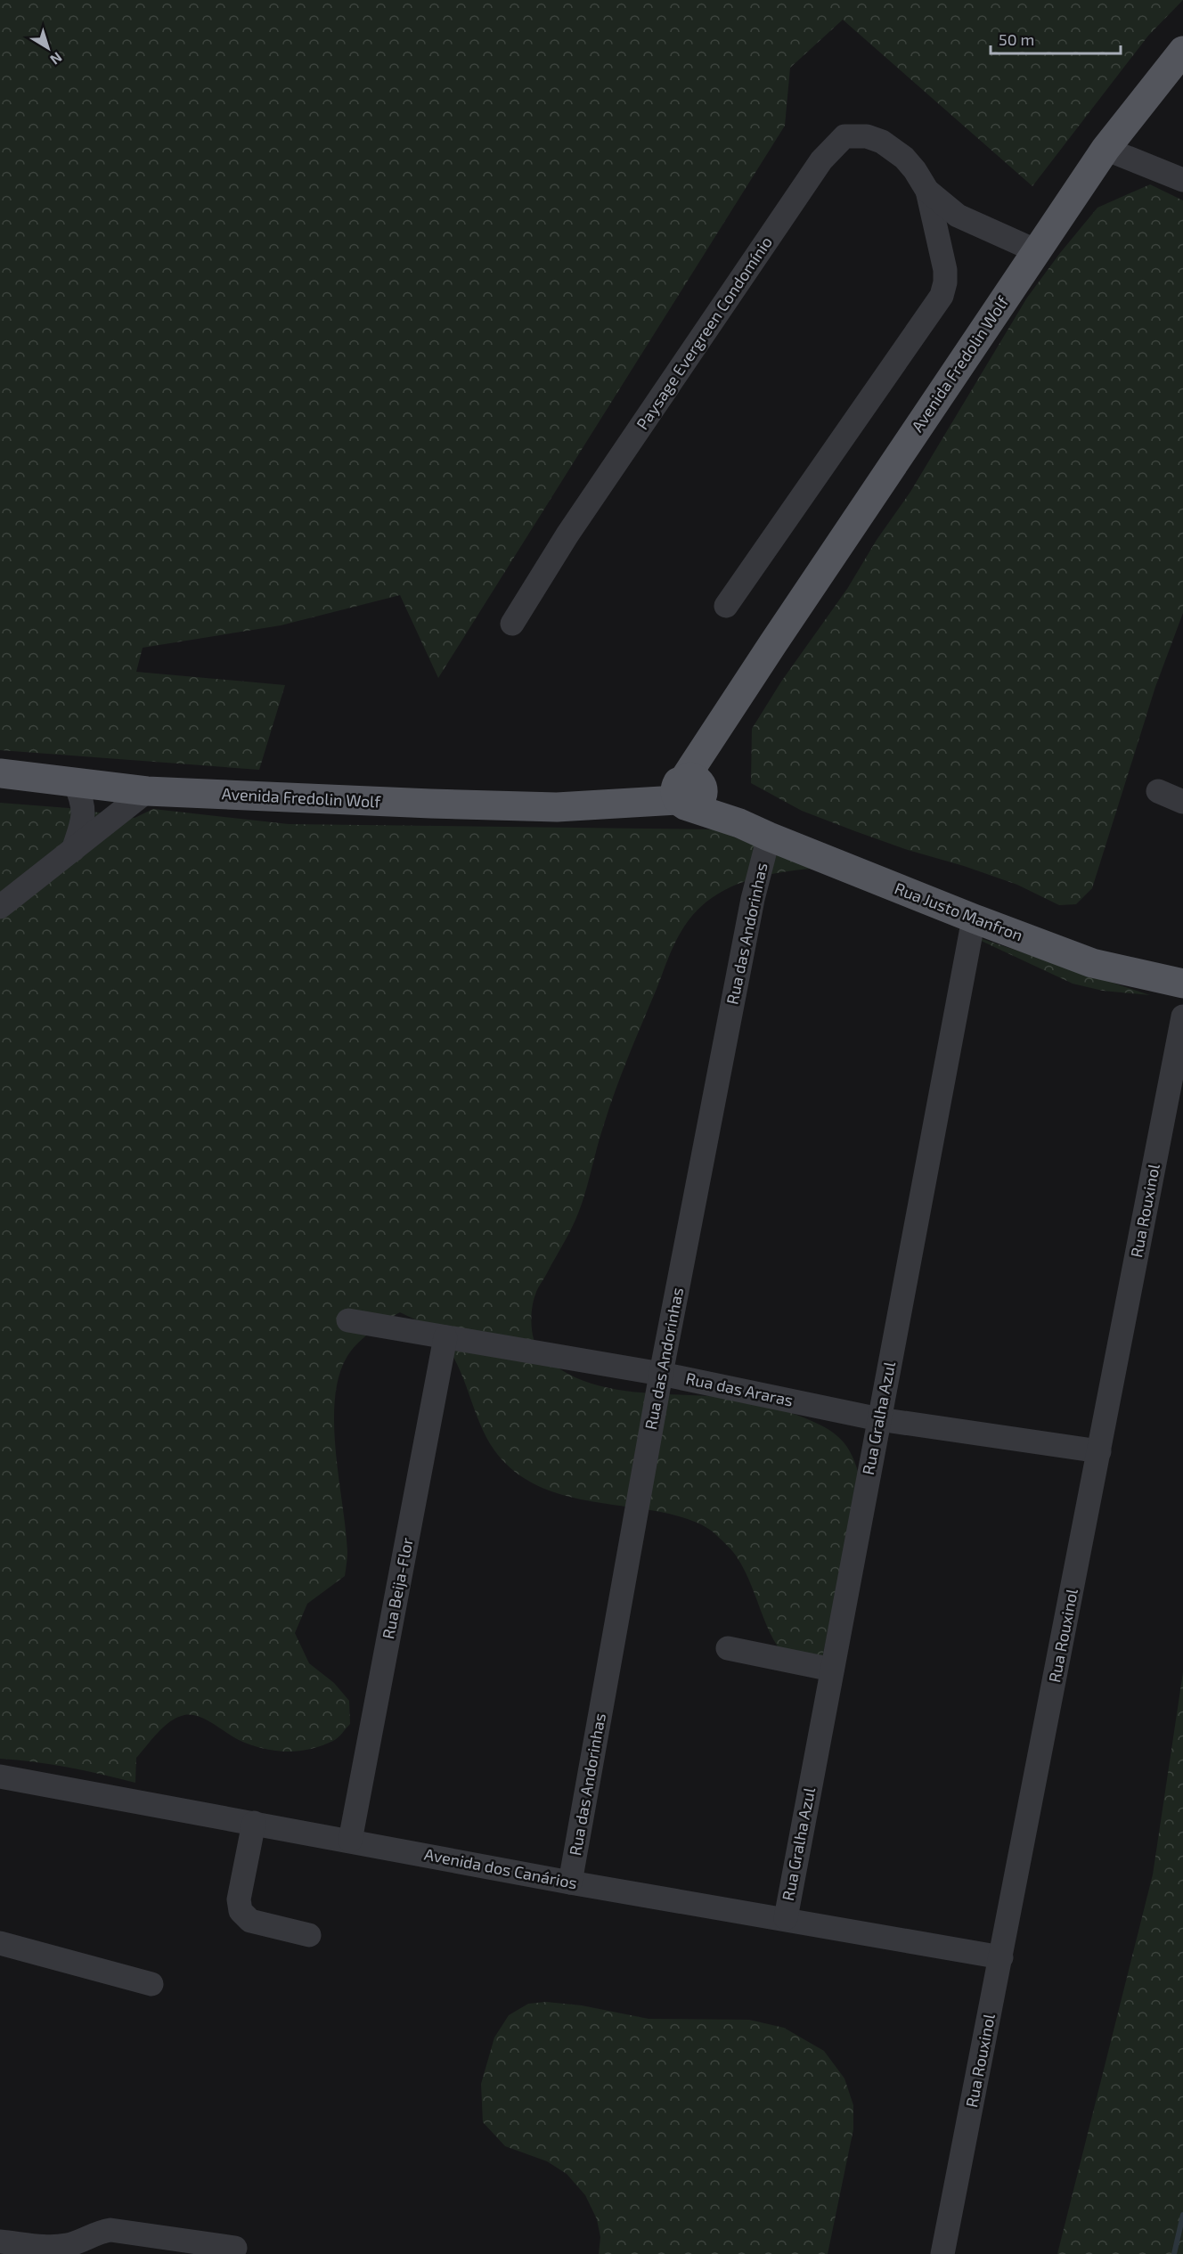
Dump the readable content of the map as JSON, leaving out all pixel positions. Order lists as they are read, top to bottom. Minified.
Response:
{"streets":{"main road":["Avenida Fredolin Wolf","Rua Justo Manfron"],"street":["Paysage Evergreen Condomínio","Rua das Andorinhas","Rua Rouxinol","Rua das Araras","Rua Gralha Azul","Rua Beija-Flor","Avenida dos Canários"]},"crossings":[["Paysage Evergreen Condomínio","Avenida Fredolin Wolf"],["Avenida Fredolin Wolf","Rua Justo Manfron"],["Rua Justo Manfron","Rua das Andorinhas"],["Rua Justo Manfron","Rua Gralha Azul"],["Rua das Andorinhas","Rua das Araras"],["Rua das Andorinhas","Avenida dos Canários"],["Rua Rouxinol","Rua das Araras"],["Rua Rouxinol","Avenida dos Canários"],["Rua das Araras","Rua Gralha Azul"],["Rua das Araras","Rua Beija-Flor"],["Rua Gralha Azul","Avenida dos Canários"],["Rua Beija-Flor","Avenida dos Canários"]],"scale_bar":"50 m","north":"bottom right"}
